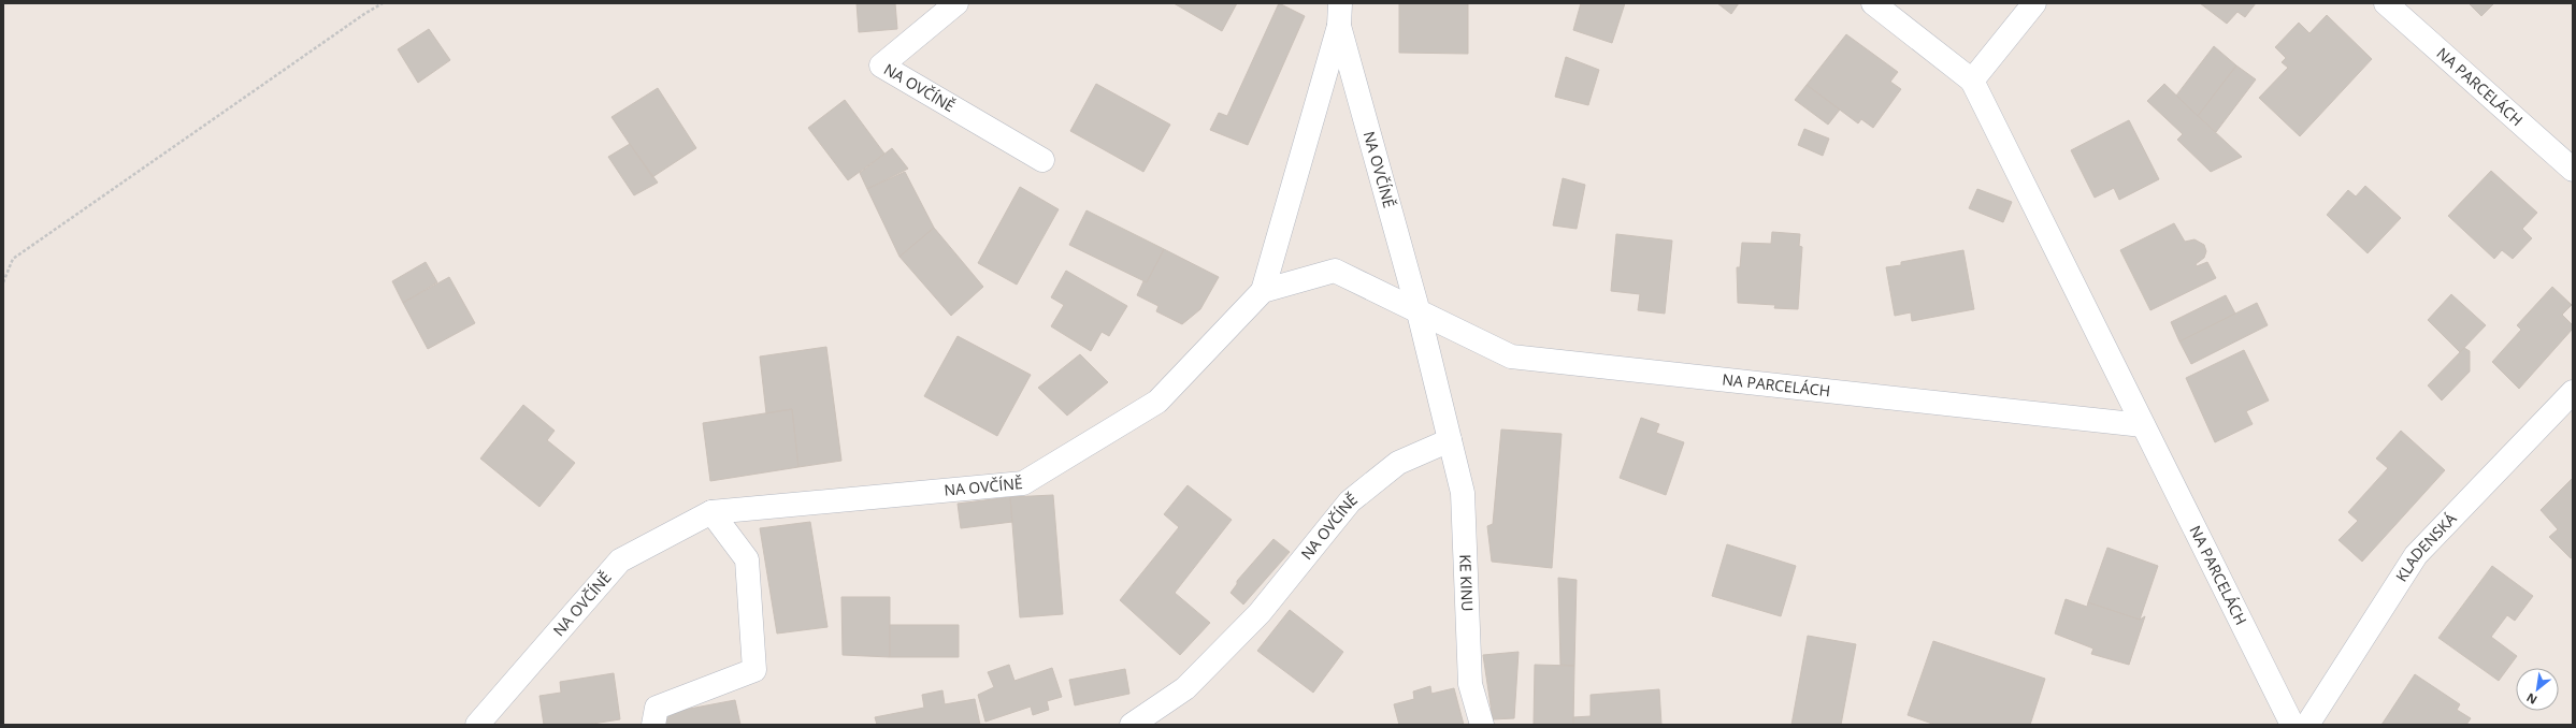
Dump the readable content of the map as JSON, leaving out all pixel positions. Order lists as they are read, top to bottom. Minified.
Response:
{"streets":{"street":["NA PARCELÁCH","NA OVČÍNĚ","KLADENSKÁ","KE KINU"]},"crossings":[["NA PARCELÁCH","NA OVČÍNĚ"],["NA OVČÍNĚ","KE KINU"]],"north":"bottom left"}
